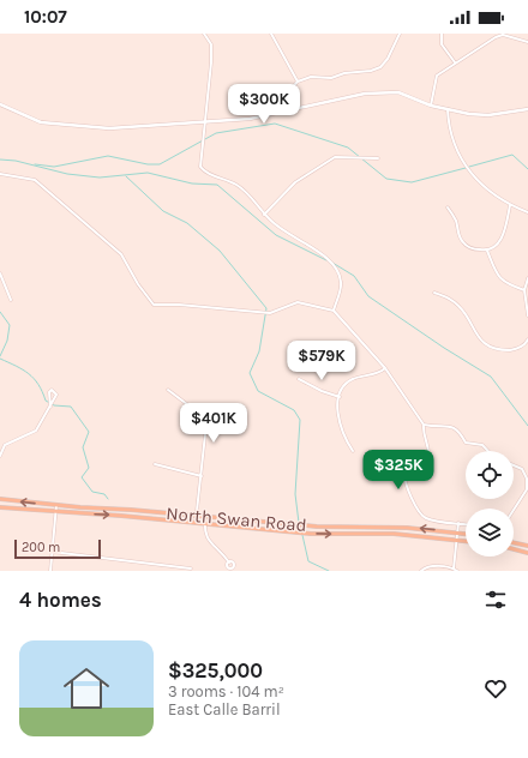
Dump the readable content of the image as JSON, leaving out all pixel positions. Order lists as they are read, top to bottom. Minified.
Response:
{"streets":{"main road":["North Swan Road"]},"scale_bar":"200 m","page":{"status":"10:07","price":["$300K","$579K","$401K","$325K"],"scale":"200 m","heading":"4 homes","list":[{"name":"$325,000","note":"3 rooms · 104 m² · East Calle Barril"}]}}
